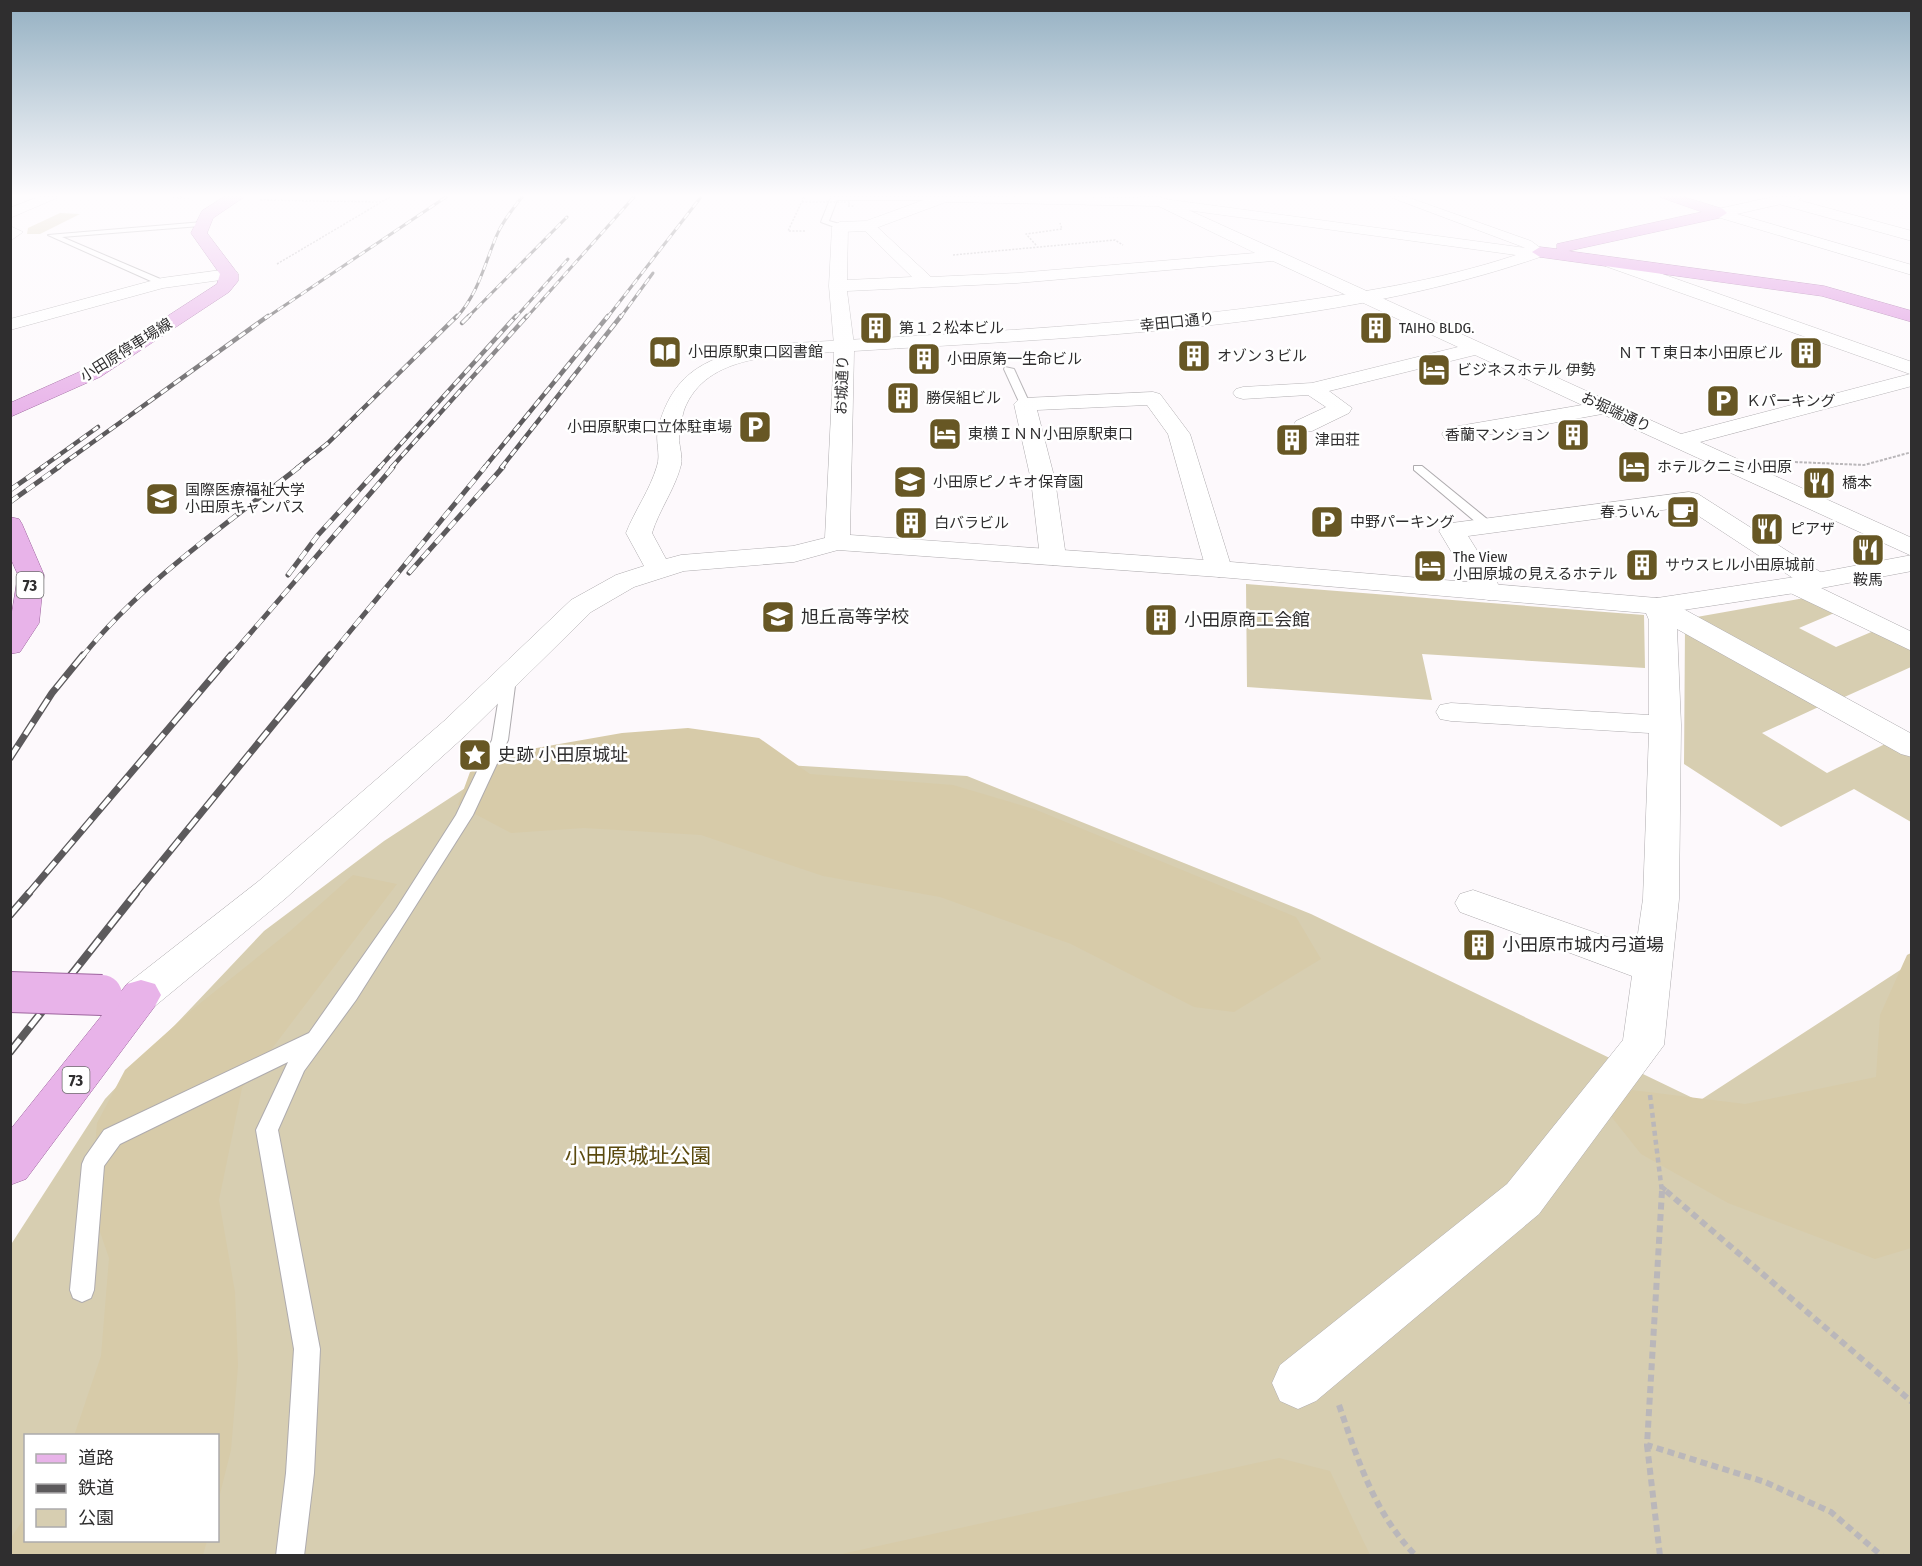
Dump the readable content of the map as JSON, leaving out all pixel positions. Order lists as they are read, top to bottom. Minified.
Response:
{"streets":{"main road":["小田原停車場線","73"],"street":["幸田口通り","お城通り","お堀端通り"]},"crossings":[["幸田口通り","お城通り"],["幸田口通り","お堀端通り"]],"parks":["小田原城址公園"],"places":{"building":["第１２松本ビル","TAIHO BLDG.","ＮＴＴ東日本小田原ビル","オゾン３ビル","小田原第一生命ビル","勝俣組ビル","香蘭マンション","津田荘","白バラビル","サウスヒル小田原城前","小田原商工会館","小田原市城内弓道場"],"library":["小田原駅東口図書館"],"hotel":["ビジネスホテル 伊勢","東横ＩＮＮ小田原駅東口","ホテルクニミ小田原","The View 小田原城の見えるホテル"],"parking":["Ｋパーキング","小田原駅東口立体駐車場","中野パーキング"],"school or university":["小田原ピノキオ保育園","国際医療福祉大学 小田原キャンパス","旭丘高等学校"],"restaurant":["橋本","ピアザ","鞍馬"],"cafe":["春ういん"],"place":["史跡 小田原城址"]},"legend":["道路","鉄道","公園"]}
